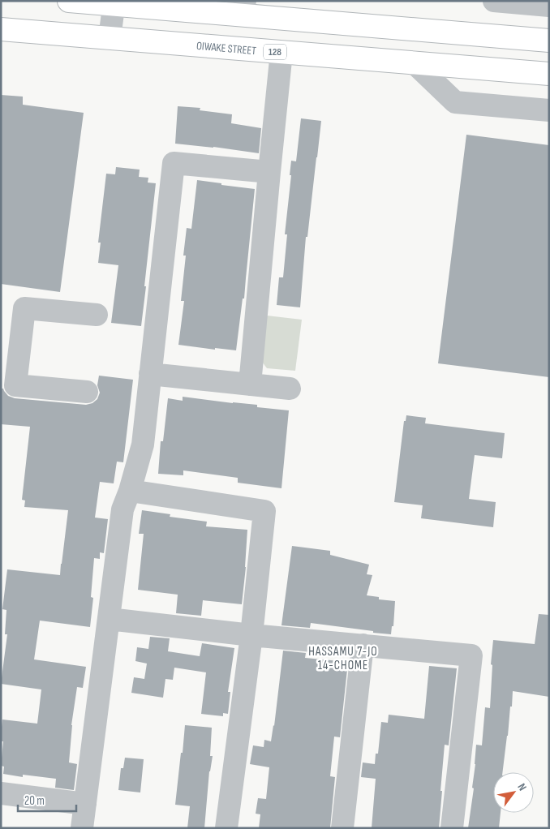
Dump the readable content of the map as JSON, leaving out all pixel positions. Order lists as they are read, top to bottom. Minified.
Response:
{"streets":{"main road":["OIWAKE STREET","128"]},"districts":["HASSAMU 7-JO 14-CHOME"],"scale_bar":"20 m","north":"top right"}
